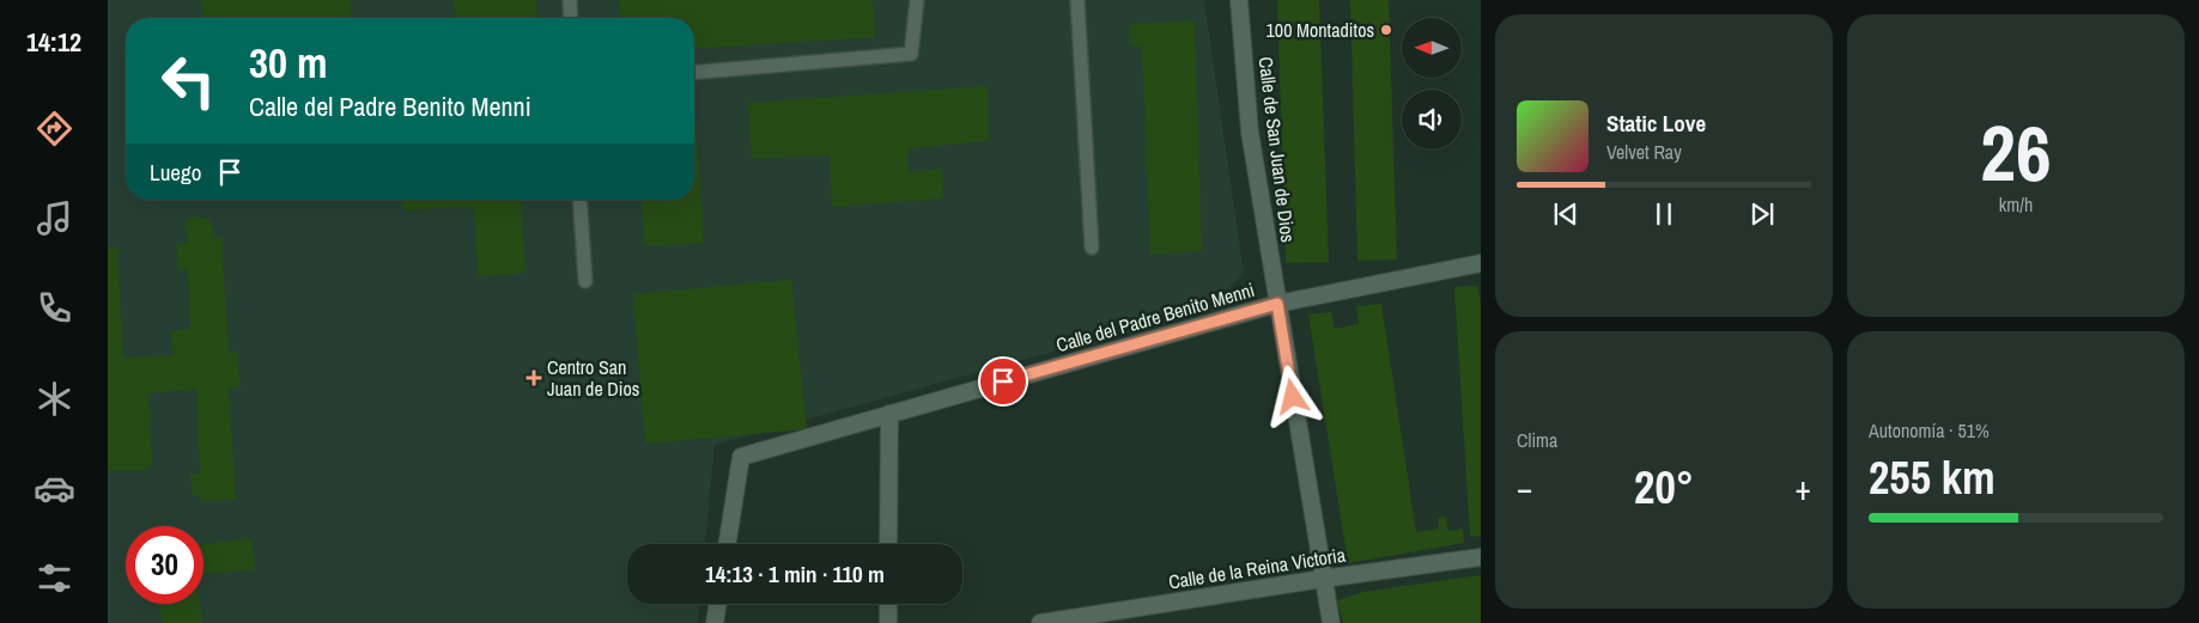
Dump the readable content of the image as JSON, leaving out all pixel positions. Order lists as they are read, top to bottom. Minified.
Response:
{"streets":{"street":["Calle de San Juan de Dios","Calle del Padre Benito Menni","Calle de la Reina Victoria"]},"crossings":[["Calle de San Juan de Dios","Calle del Padre Benito Menni"],["Calle de San Juan de Dios","Calle de la Reina Victoria"]],"places":{"other":["100 Montaditos"],"health":["Centro San Juan de Dios"]},"north":"left","page":{"tabs":"14:12","tile":[["26","km/h"],"Clima",["Autonomía · 51%","255 km"]],"turn":["30 m","Calle del Padre Benito Menni"],"song":["Static Love","Velvet Ray"],"then":"Luego","heat":["−","20°","+"],"limit":"30","trip":"14:13 · 1 min · 110 m"}}
